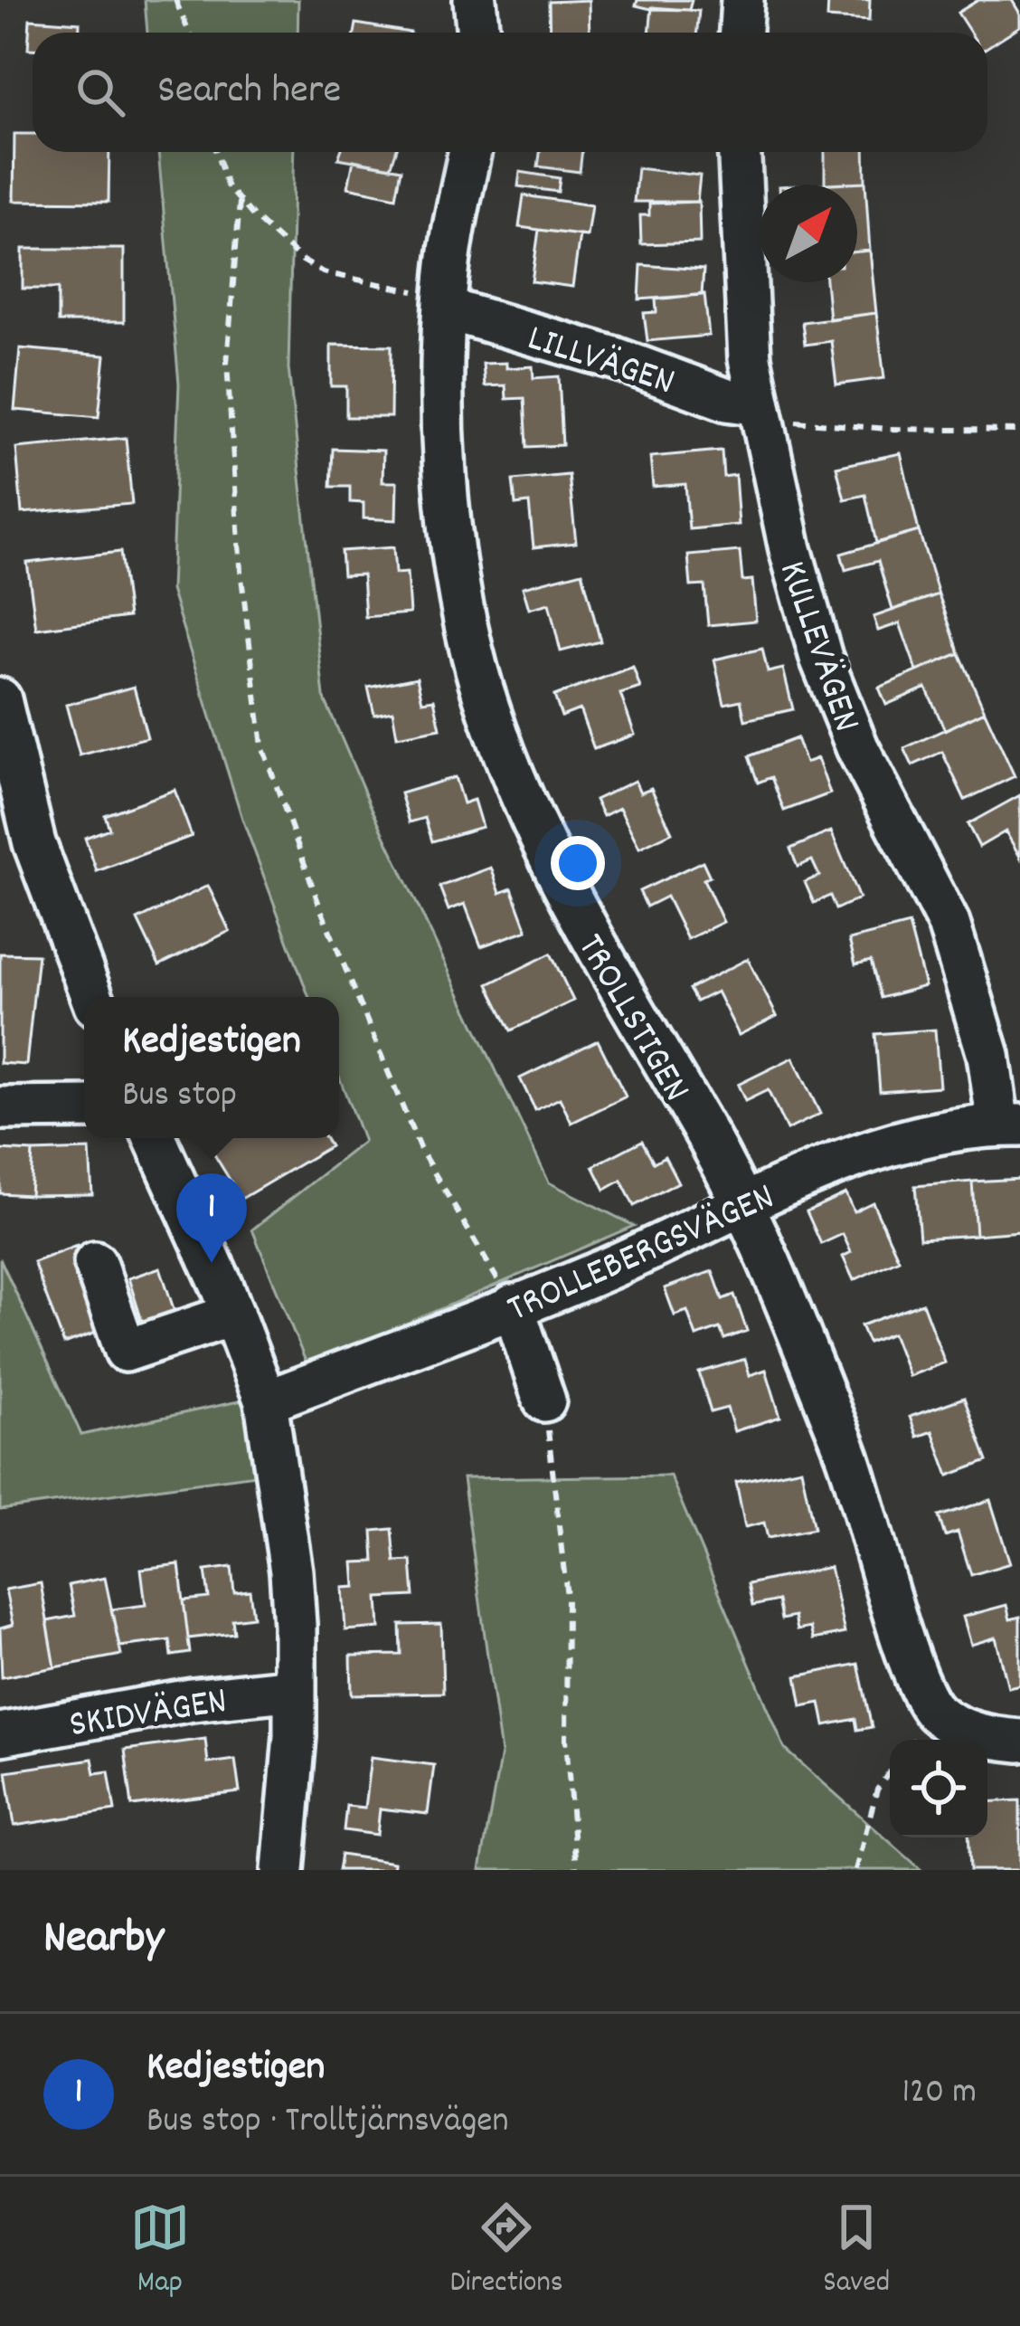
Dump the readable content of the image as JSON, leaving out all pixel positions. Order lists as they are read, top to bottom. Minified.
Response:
{"streets":{"street":["LILLVÄGEN","KULLEVÄGEN","TROLLSTIGEN","TROLLEBERGSVÄGEN","SKIDVÄGEN"]},"crossings":[["LILLVÄGEN","KULLEVÄGEN"],["LILLVÄGEN","TROLLSTIGEN"],["KULLEVÄGEN","TROLLEBERGSVÄGEN"],["TROLLSTIGEN","TROLLEBERGSVÄGEN"]],"north":"top right","page":{"search":"Search here","popup":["Kedjestigen","Bus stop"],"pins":"1","heading":"Nearby","list":[{"mark":"1","name":"Kedjestigen","note":"Bus stop · Trolltjärnsvägen","value":"120 m"}],"nav":["Map","Directions","Saved"]}}
